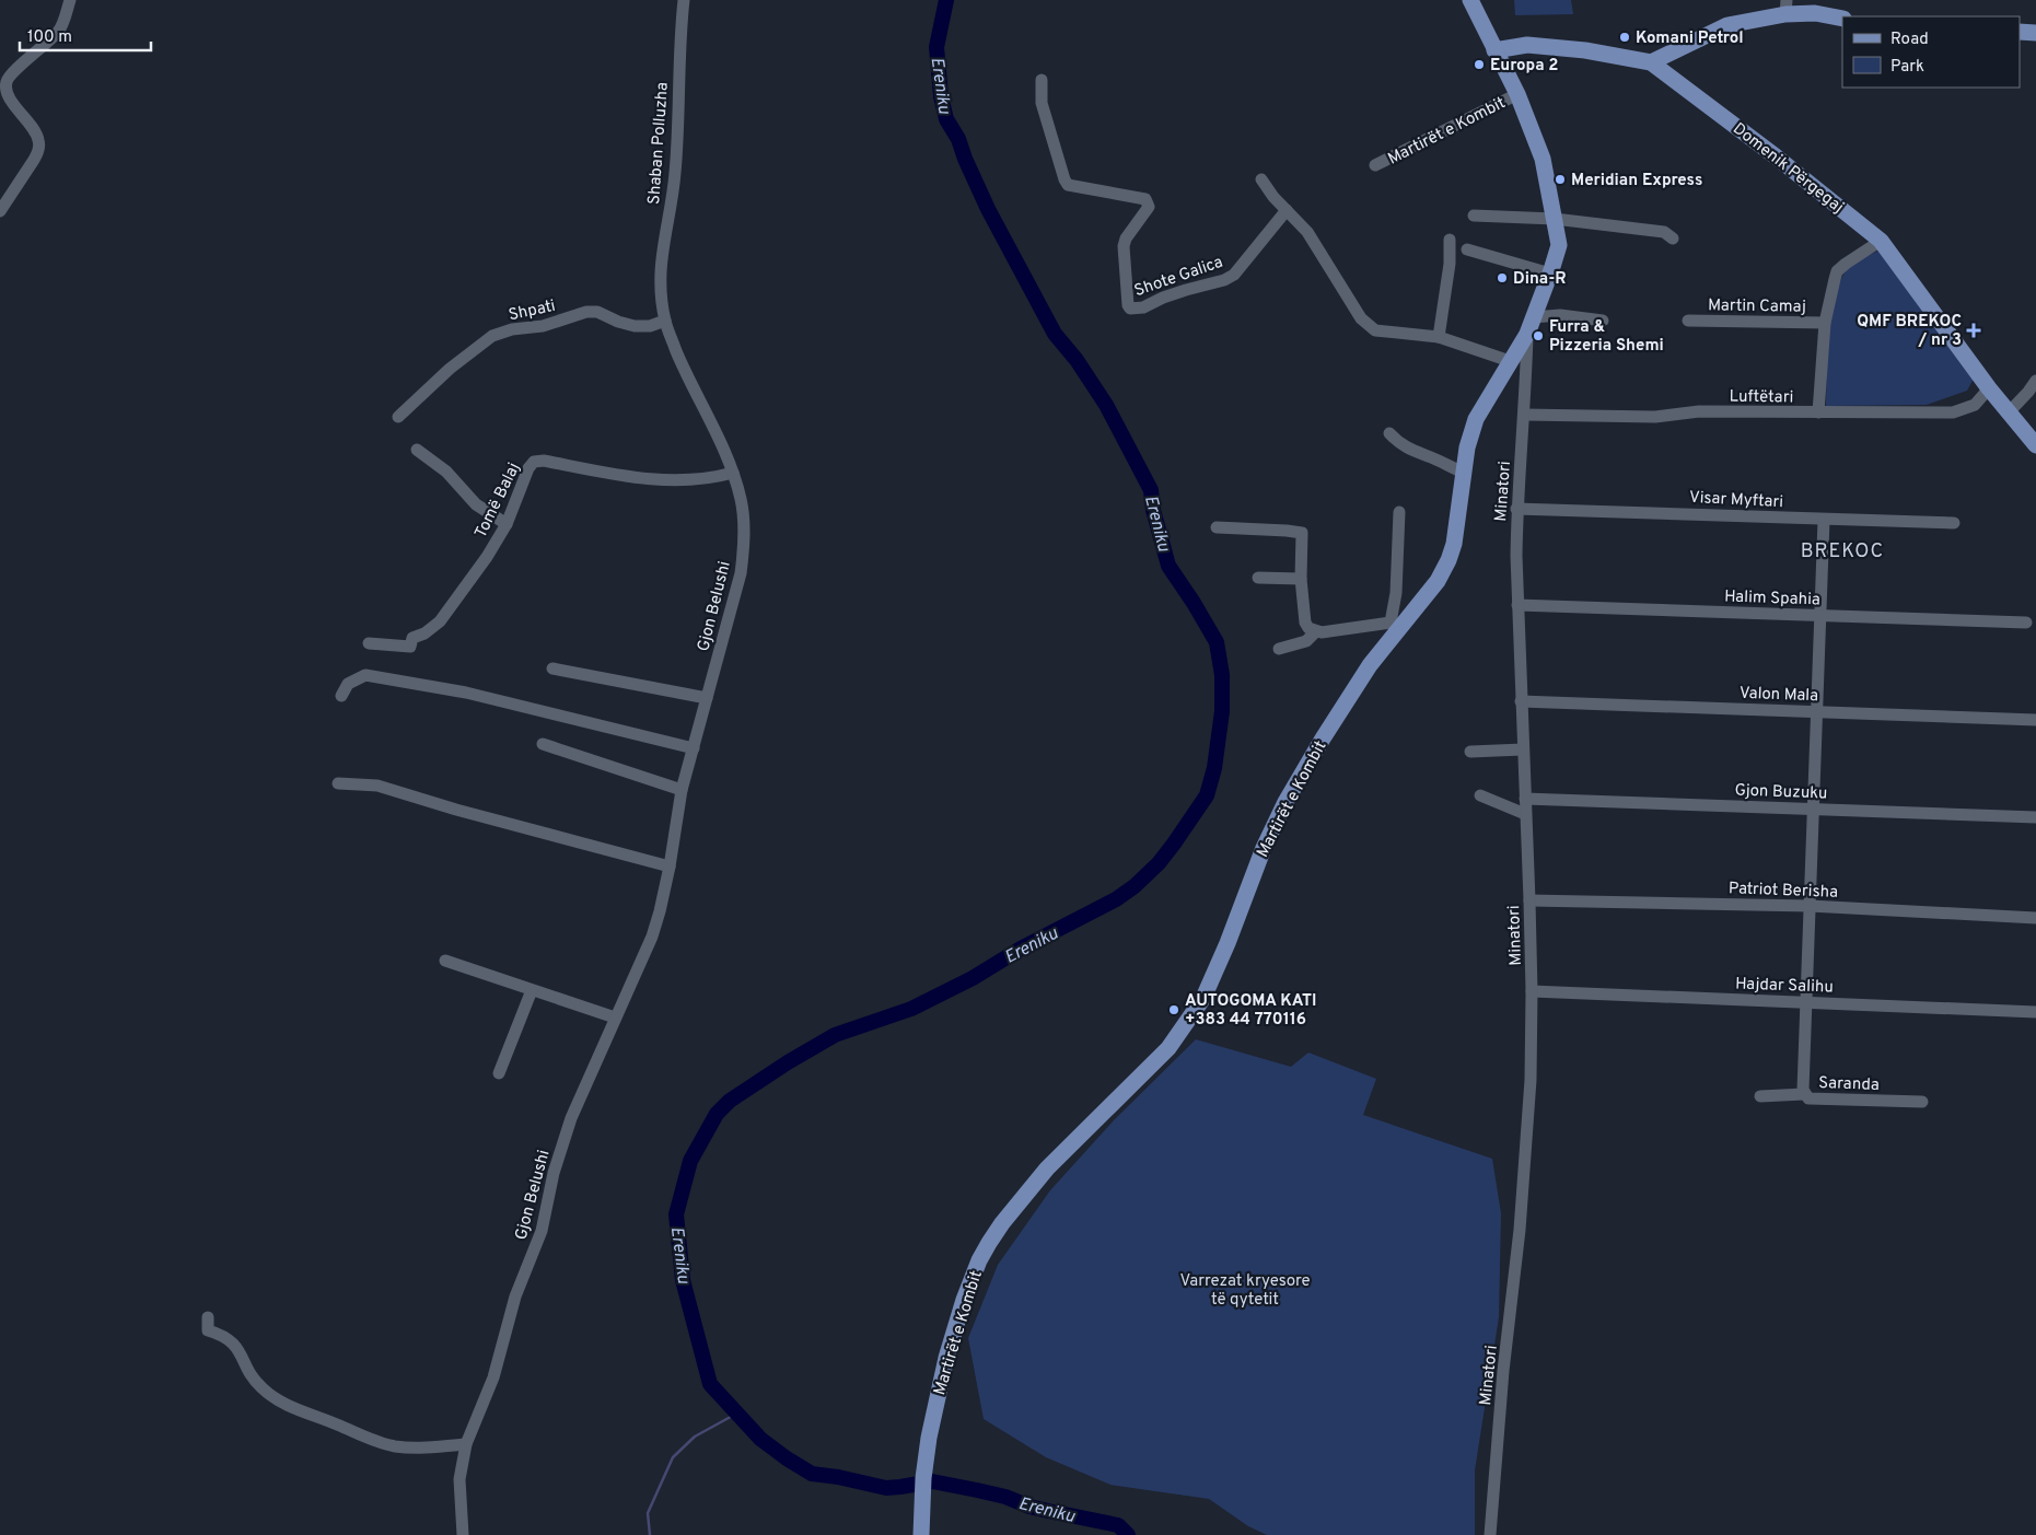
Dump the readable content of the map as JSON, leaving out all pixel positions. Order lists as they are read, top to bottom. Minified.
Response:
{"streets":{"main road":["Martirët e Kombit","Domenik Përgegaj"],"street":["Shaban Polluzha","Shote Galica","Martin Camaj","Shpati","Luftëtari","Minatori","Visar Myftari","Tomë Balaj","Halim Spahia","Gjon Belushi","Valon Mala","Gjon Buzuku","Patriot Berisha","Hajdar Salihu","Saranda"]},"crossings":[["Martirët e Kombit","Domenik Përgegaj"],["Martirët e Kombit","Minatori"],["Shaban Polluzha","Shpati"],["Shaban Polluzha","Gjon Belushi"],["Domenik Përgegaj","Martin Camaj"],["Domenik Përgegaj","Luftëtari"],["Martin Camaj","Luftëtari"],["Shpati","Gjon Belushi"],["Luftëtari","Minatori"],["Minatori","Visar Myftari"],["Minatori","Halim Spahia"],["Minatori","Valon Mala"],["Minatori","Gjon Buzuku"],["Minatori","Patriot Berisha"],["Minatori","Hajdar Salihu"],["Visar Myftari","Saranda"],["Tomë Balaj","Gjon Belushi"],["Halim Spahia","Saranda"],["Valon Mala","Saranda"],["Gjon Buzuku","Saranda"],["Patriot Berisha","Saranda"],["Hajdar Salihu","Saranda"]],"districts":["BREKOC"],"water":["Ereniku"],"parks":["Varrezat kryesore të qytetit"],"places":{"other":["Komani Petrol","Europa 2","Meridian Express","Dina-R","Furra & Pizzeria Shemi","AUTOGOMA KATI +383 44 770116"],"health":["QMF BREKOC / nr 3"]},"legend":["Road","Park"],"scale_bar":"100 m"}
